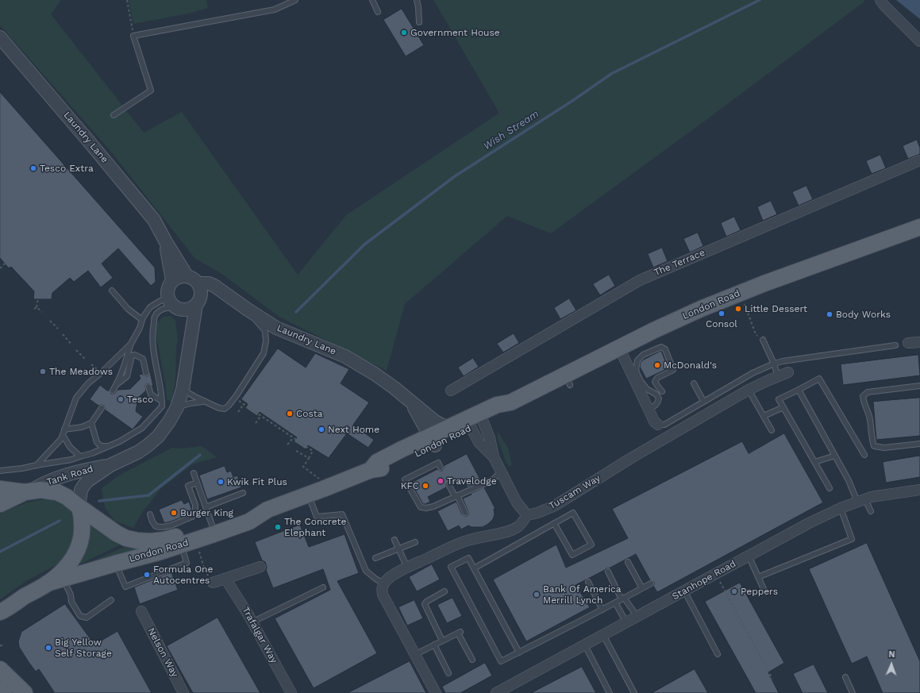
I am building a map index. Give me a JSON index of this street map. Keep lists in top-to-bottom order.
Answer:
{
  "streets": {
    "main road": ["London Road"],
    "street": [
      "Laundry Lane",
      "The Terrace",
      "Tank Road",
      "Tuscam Way",
      "Stanhope Road",
      "Trafalgar Way",
      "Nelson Way"
    ]
  },
  "crossings": [
    ["Laundry Lane", "London Road"],
    ["Laundry Lane", "Tank Road"],
    ["London Road", "Tank Road"]
  ],
  "water": ["Wish Stream"],
  "places": [
    "Government House",
    "Tesco Extra",
    "Little Dessert",
    "Consol",
    "Body Works",
    "McDonald's",
    "The Meadows",
    "Tesco",
    "Costa",
    "Next Home",
    "Travelodge",
    "Kwik Fit Plus",
    "KFC",
    "Burger King",
    "The Concrete Elephant",
    "Formula One Autocentres",
    "Peppers",
    "Bank Of America Merrill Lynch",
    "Big Yellow Self Storage"
  ],
  "north": "top"
}
